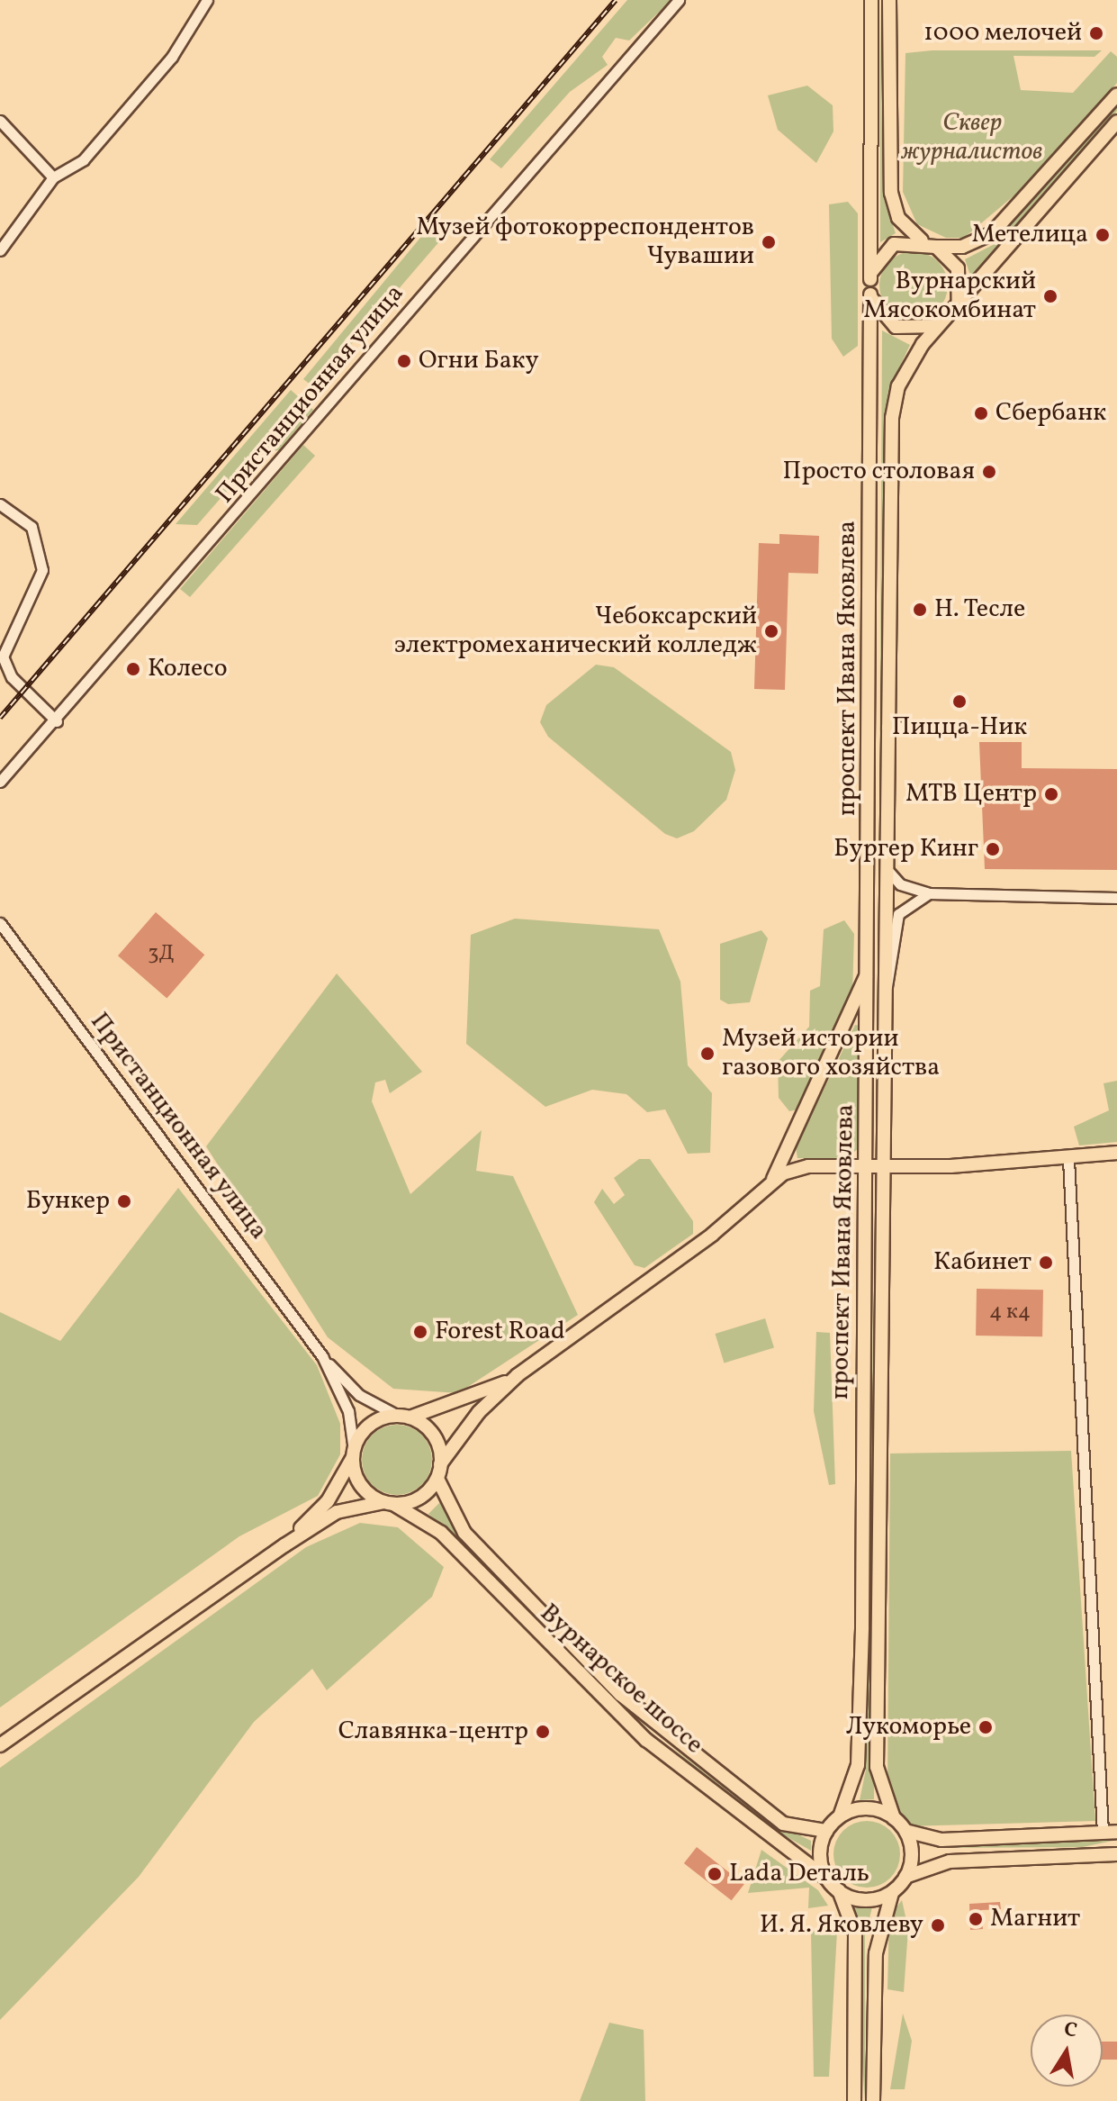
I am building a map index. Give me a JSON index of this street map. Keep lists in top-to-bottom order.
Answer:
{
  "streets": {
    "main road": ["проспект Ивана Яковлева", "Вурнарское шоссе"],
    "street": ["Пристанционная улица"]
  },
  "crossings": [
    ["Пристанционная улица", "Вурнарское шоссе"],
    ["проспект Ивана Яковлева", "Вурнарское шоссе"]
  ],
  "parks": ["Сквер журналистов"],
  "places": [
    "1000 мелочей",
    "Метелица",
    "Музей фотокорреспондентов Чувашии",
    "Вурнарский Мясокомбинат",
    "Огни Баку",
    "Сбербанк",
    "Просто столовая",
    "Н. Тесле",
    "Чебоксарский электромеханический колледж",
    "Колесо",
    "Пицца-Ник",
    "МТВ Центр",
    "Бургер Кинг",
    "Музей истории газового хозяйства",
    "Бункер",
    "Кабинет",
    "Forest Road",
    "Лукоморье",
    "Славянка-центр",
    "Lada Dеталь",
    "Магнит",
    "И. Я. Яковлеву"
  ],
  "house_numbers": ["3Д", "4 к4"],
  "north": "top"
}
